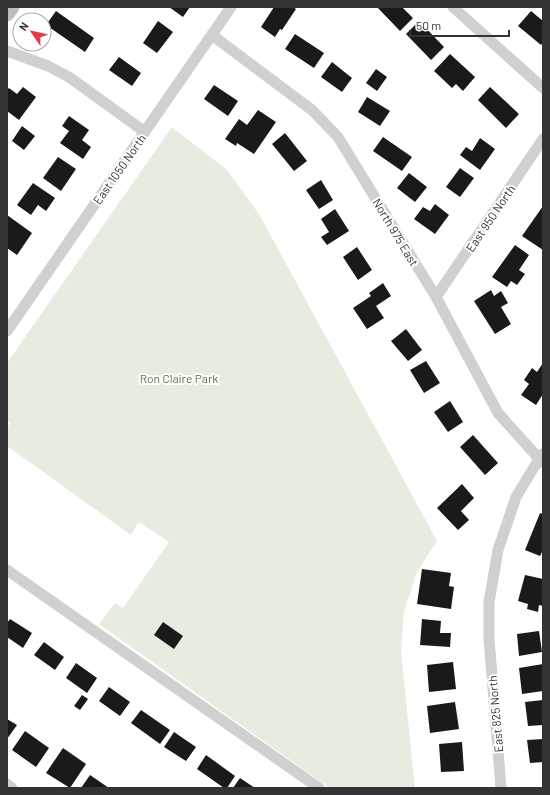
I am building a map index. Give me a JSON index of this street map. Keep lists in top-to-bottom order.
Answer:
{
  "streets": {
    "street": [
      "East 1050 North",
      "East 950 North",
      "North 975 East",
      "East 825 North"
    ]
  },
  "crossings": [
    ["East 1050 North", "North 975 East"],
    ["East 950 North", "North 975 East"],
    ["North 975 East", "East 825 North"]
  ],
  "parks": ["Ron Claire Park"],
  "scale_bar": "50 m",
  "north": "top left"
}
